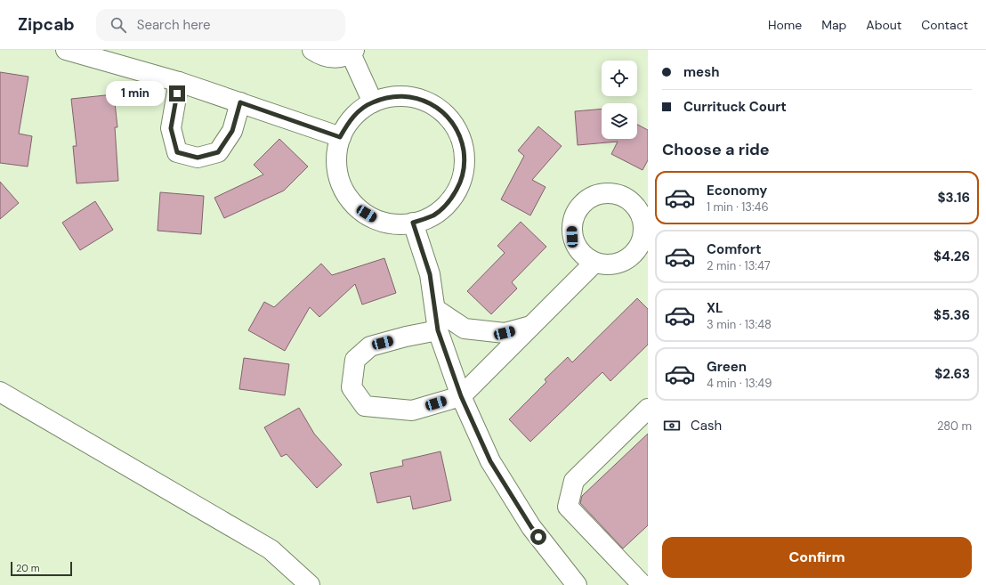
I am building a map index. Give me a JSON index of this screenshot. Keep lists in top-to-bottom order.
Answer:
{
  "scale_bar": "20 m",
  "page": {
    "header": "Zipcab",
    "search": "Search here",
    "nav": [
      "Home",
      "Map",
      "About",
      "Contact"
    ],
    "banner": ["mesh", "Currituck Court"],
    "bubble": "1 min",
    "heading": "Choose a ride",
    "list": [
      {
        "name": "Economy",
        "note": "1 min · 13:46",
        "value": "$3.16"
      },
      {
        "name": "Comfort",
        "note": "2 min · 13:47",
        "value": "$4.26"
      },
      {
        "name": "XL",
        "note": "3 min · 13:48",
        "value": "$5.36"
      },
      {
        "name": "Green",
        "note": "4 min · 13:49",
        "value": "$2.63"
      }
    ],
    "pay": ["Cash", "280 m"],
    "buttons": "Confirm",
    "scale": "20 m"
  }
}
